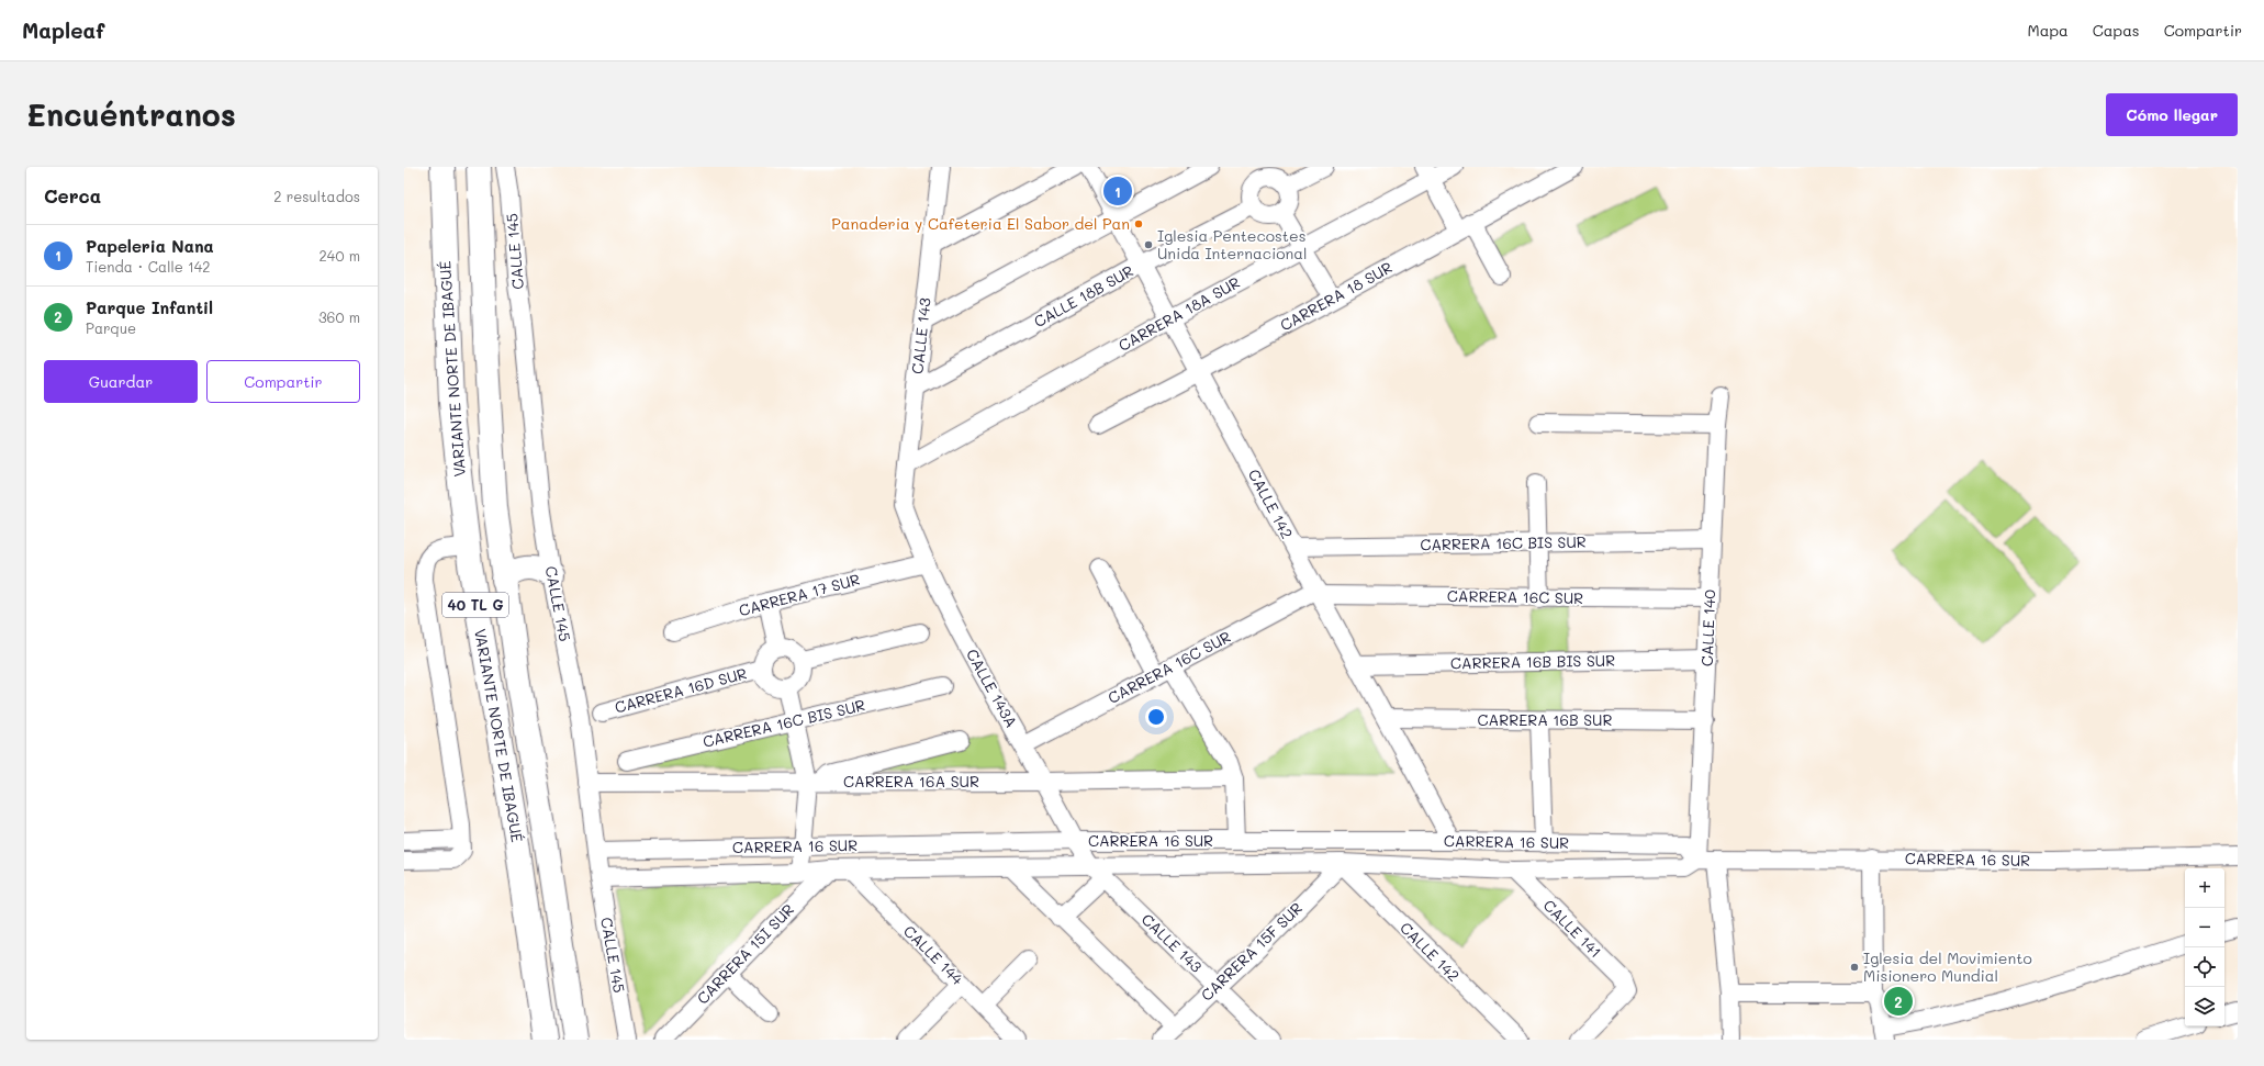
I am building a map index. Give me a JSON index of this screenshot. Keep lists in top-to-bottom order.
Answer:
{
  "streets": {
    "highway": ["VARIANTE NORTE DE IBAGUÉ", "40 TL G"],
    "street": [
      "CALLE 145",
      "CALLE 18B SUR",
      "CARRERA 18 SUR",
      "CARRERA 18A SUR",
      "CALLE 143",
      "CALLE 142",
      "CARRERA 16C BIS SUR",
      "CARRERA 17 SUR",
      "CARRERA 16C SUR",
      "CALLE 140",
      "CARRERA 16B BIS SUR",
      "CALLE 143A",
      "CARRERA 16D SUR",
      "CARRERA 16B SUR",
      "CARRERA 16A SUR",
      "CARRERA 16 SUR",
      "CALLE 141",
      "CARRERA 15F SUR",
      "CARRERA 15I SUR",
      "CALLE 144"
    ]
  },
  "crossings": [
    ["CALLE 145", "CARRERA 16A SUR"],
    ["CALLE 145", "CARRERA 16 SUR"],
    ["CALLE 18B SUR", "CALLE 143"],
    ["CALLE 18B SUR", "CALLE 142"],
    ["CARRERA 18 SUR", "CALLE 142"],
    ["CARRERA 18A SUR", "CALLE 143"],
    ["CARRERA 18A SUR", "CALLE 142"],
    ["CALLE 143", "CALLE 143A"],
    ["CALLE 143", "CARRERA 16 SUR"],
    ["CALLE 143", "CARRERA 15F SUR"],
    ["CALLE 142", "CARRERA 16C BIS SUR"],
    ["CALLE 142", "CARRERA 16C SUR"],
    ["CALLE 142", "CARRERA 16B BIS SUR"],
    ["CALLE 142", "CARRERA 16B SUR"],
    ["CALLE 142", "CARRERA 16 SUR"],
    ["CALLE 142", "CARRERA 15F SUR"],
    ["CARRERA 16C BIS SUR", "CALLE 140"],
    ["CARRERA 17 SUR", "CALLE 143A"],
    ["CARRERA 16C SUR", "CALLE 140"],
    ["CARRERA 16C SUR", "CALLE 143A"],
    ["CALLE 140", "CARRERA 16B BIS SUR"],
    ["CALLE 140", "CARRERA 16B SUR"],
    ["CALLE 140", "CARRERA 16 SUR"],
    ["CALLE 143A", "CARRERA 16A SUR"],
    ["CALLE 143A", "CARRERA 16 SUR"],
    ["CARRERA 16 SUR", "CALLE 141"],
    ["CARRERA 16 SUR", "CARRERA 15F SUR"],
    ["CARRERA 16 SUR", "CARRERA 15I SUR"],
    ["CARRERA 16 SUR", "CALLE 144"]
  ],
  "places": ["Panaderia y Cafeteria El Sabor del Pan", "Iglesia Pentecostes Unida Internacional", "Iglesia del Movimiento Misionero Mundial"],
  "page": {
    "header": "Mapleaf",
    "nav": ["Mapa", "Capas", "Compartir"],
    "buttons": [
      "Cómo llegar",
      ["Guardar", "Compartir"]
    ],
    "title": "Encuéntranos",
    "heading": ["Cerca", "2 resultados"],
    "pins": ["1", "2"],
    "list": [
      {
        "mark": "1",
        "name": "Papeleria Nana",
        "note": "Tienda · Calle 142",
        "value": "240 m"
      },
      {
        "mark": "2",
        "name": "Parque Infantil",
        "note": "Parque",
        "value": "360 m"
      }
    ],
    "map_buttons": ["+", "−"]
  }
}
